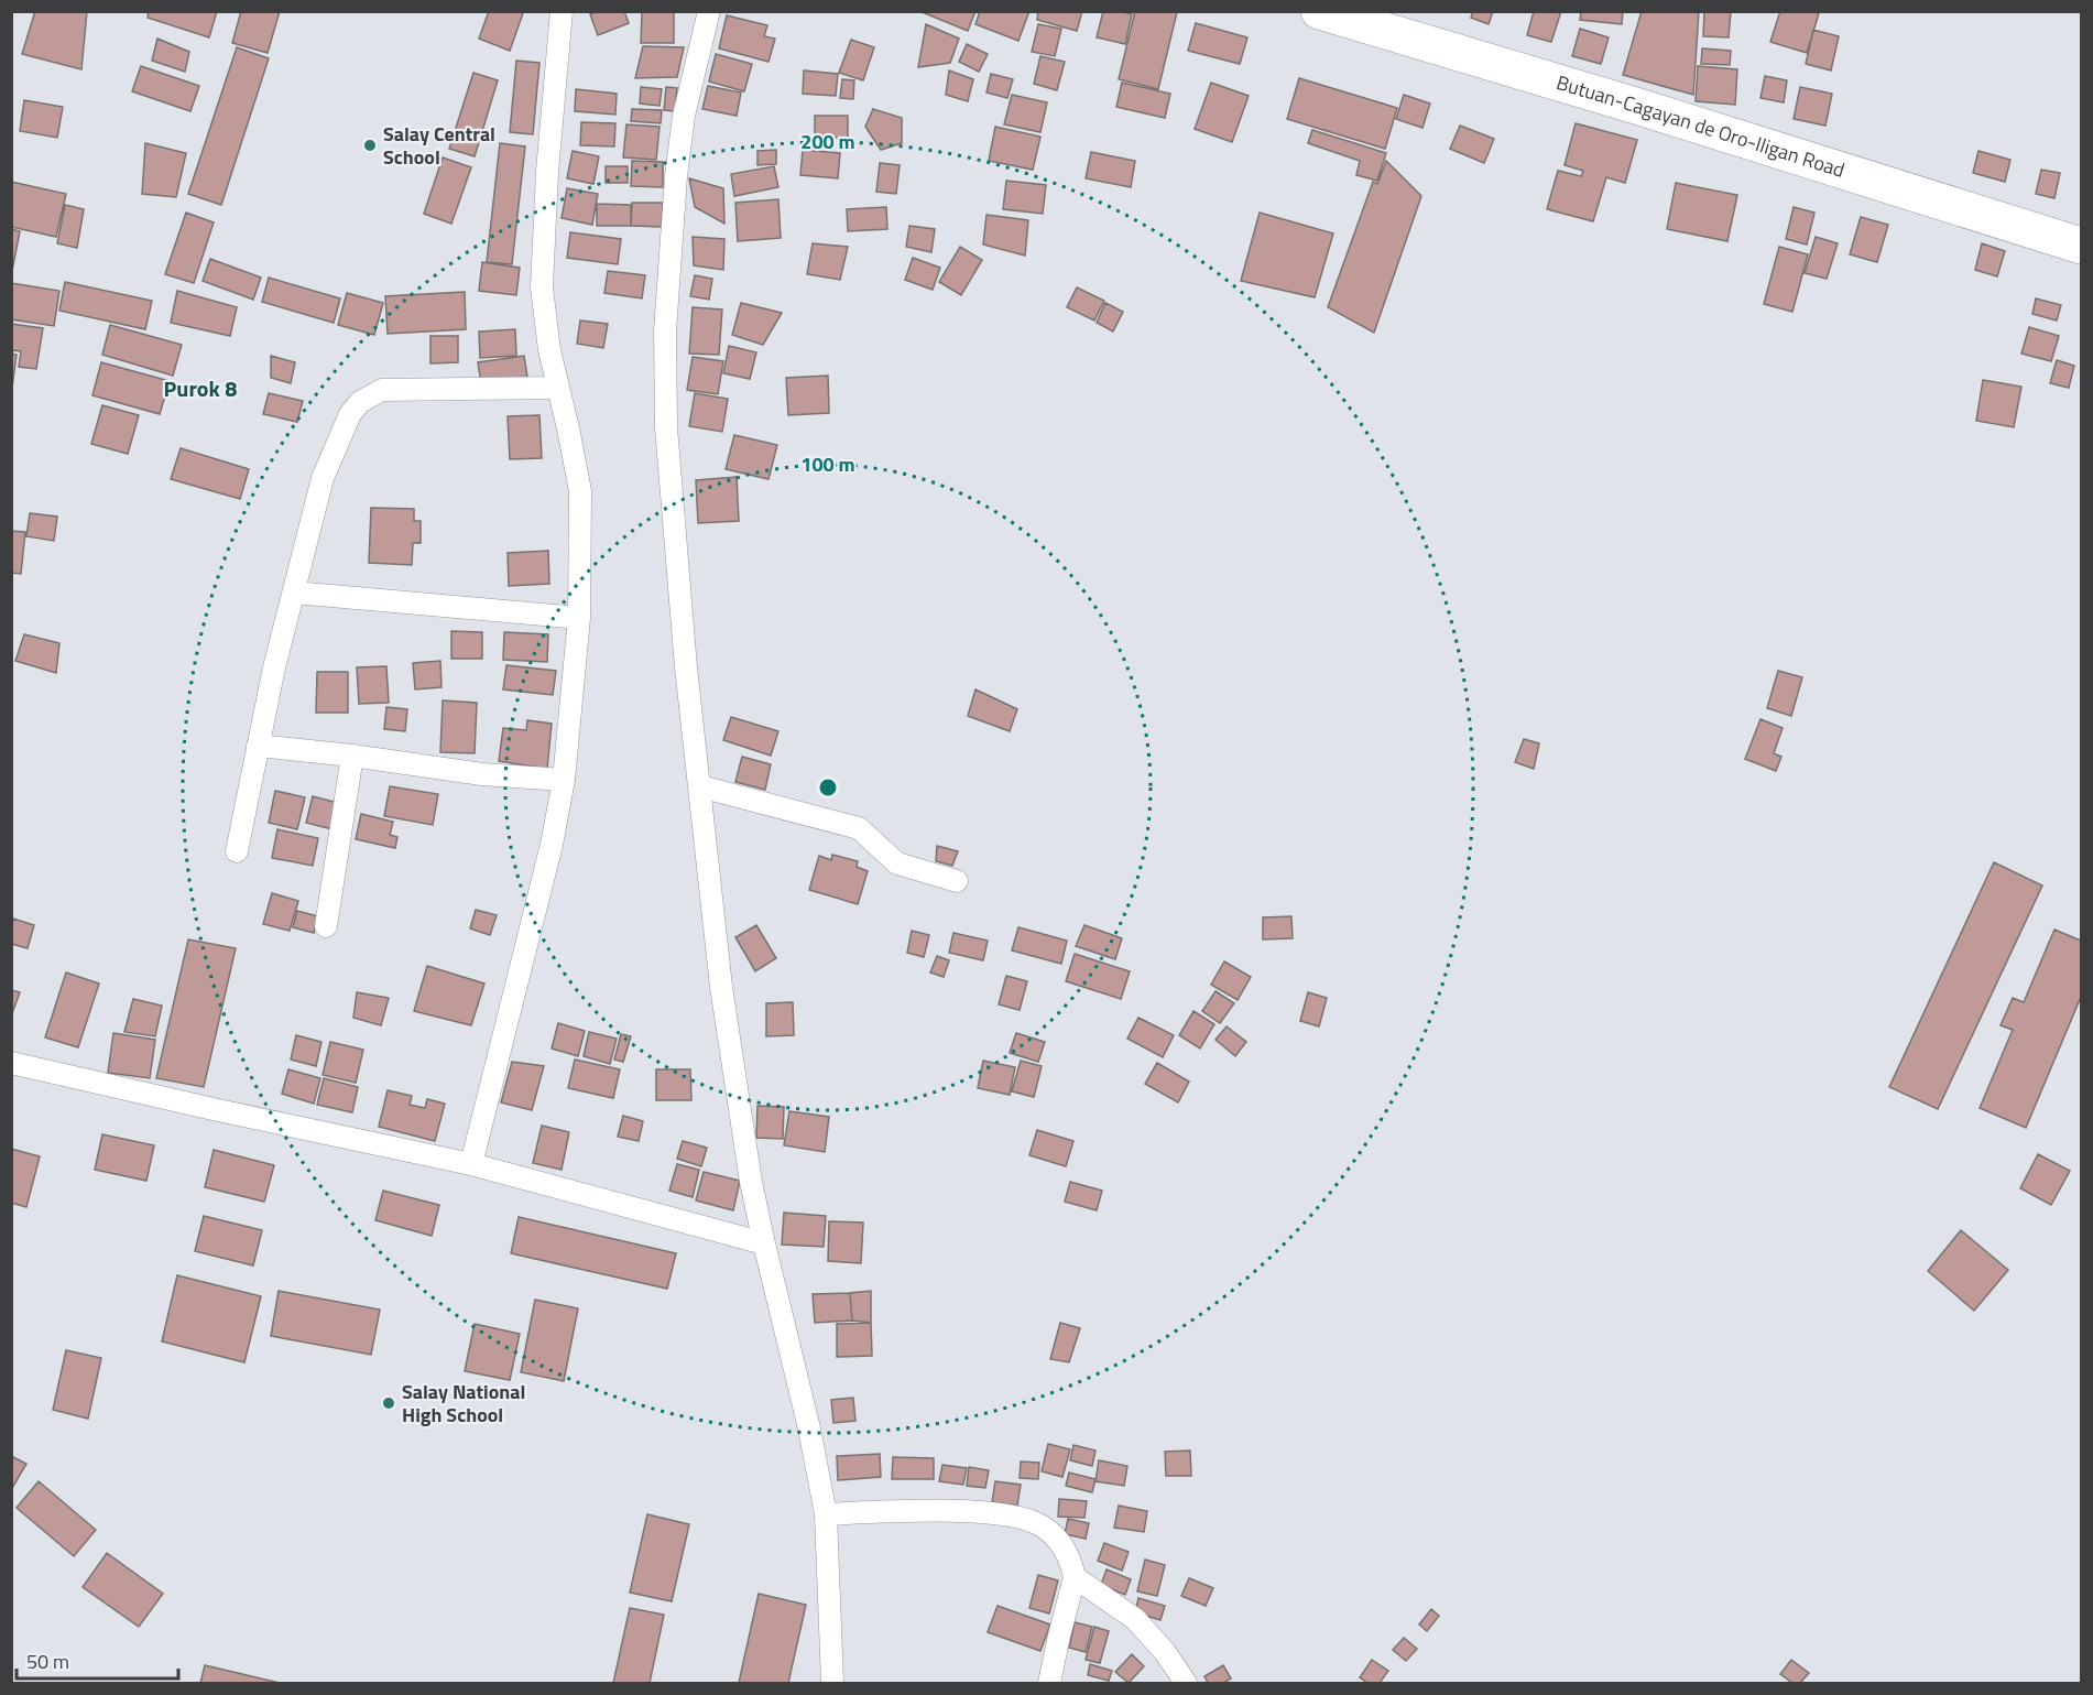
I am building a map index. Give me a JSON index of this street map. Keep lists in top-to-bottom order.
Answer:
{
  "streets": {
    "highway": ["Butuan-Cagayan de Oro-Iligan Road"]
  },
  "districts": ["Purok 8"],
  "places": ["Salay Central School", "Salay National High School"],
  "scale_bar": "50 m",
  "rings": ["200 m", "100 m"]
}
